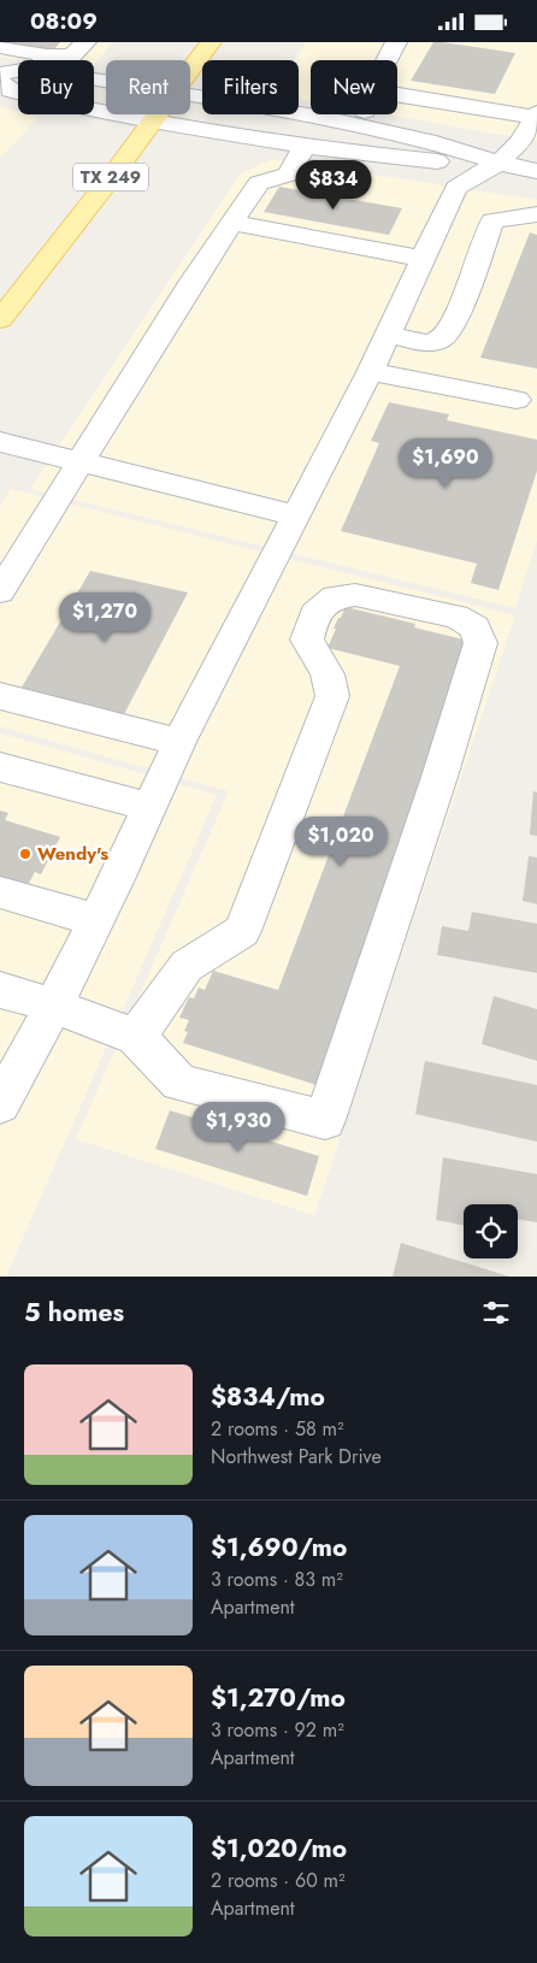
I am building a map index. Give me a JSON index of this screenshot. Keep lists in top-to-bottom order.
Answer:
{
  "streets": {
    "main road": ["TX 249"]
  },
  "places": ["Wendy's"],
  "page": {
    "status": "08:09",
    "chip": [
      "Buy",
      "Rent",
      "Filters",
      "New"
    ],
    "price": [
      "$834",
      "$1,690",
      "$1,270",
      "$1,020",
      "$1,930"
    ],
    "heading": "5 homes",
    "list": [
      {
        "name": "$834/mo",
        "note": "2 rooms · 58 m² · Northwest Park Drive"
      },
      {
        "name": "$1,690/mo",
        "note": "3 rooms · 83 m² · Apartment"
      },
      {
        "name": "$1,270/mo",
        "note": "3 rooms · 92 m² · Apartment"
      },
      {
        "name": "$1,020/mo",
        "note": "2 rooms · 60 m² · Apartment"
      }
    ]
  }
}
